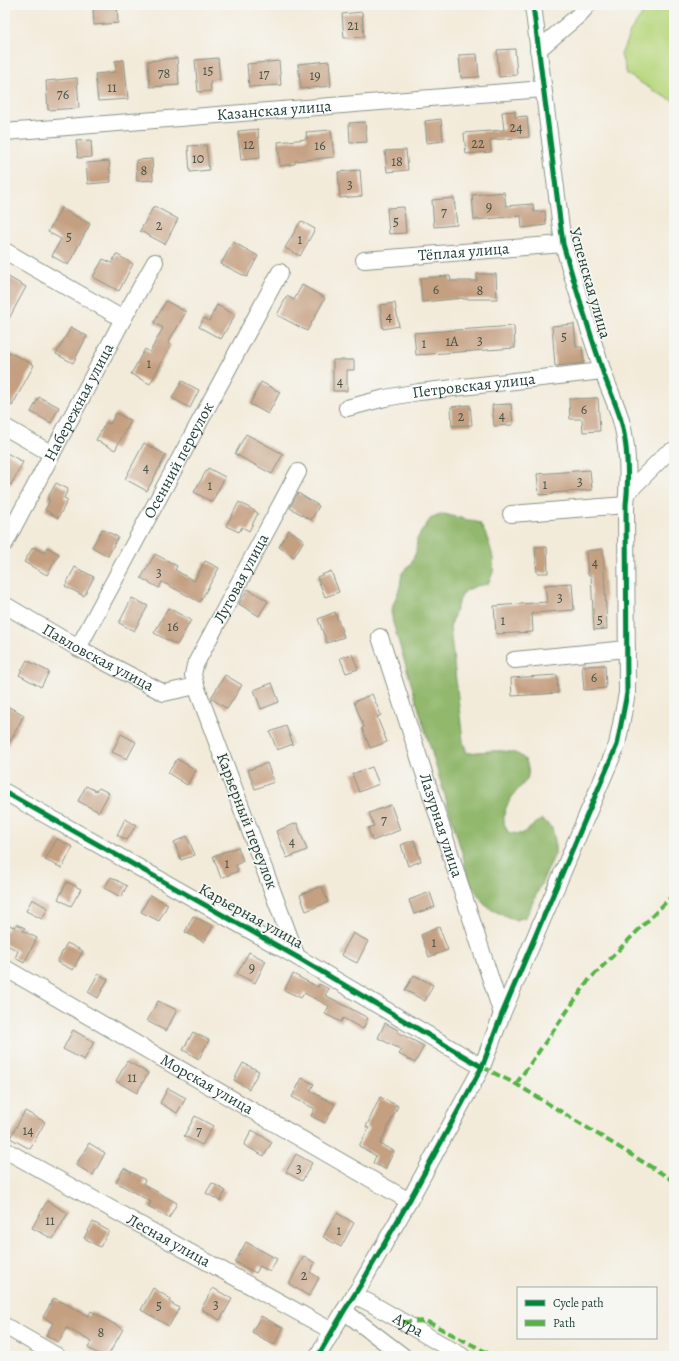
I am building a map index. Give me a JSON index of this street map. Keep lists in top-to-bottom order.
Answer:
{
  "streets": {
    "street": [
      "Казанская улица",
      "Тёплая улица",
      "Успенская улица",
      "Петровская улица",
      "Набережная улица",
      "Осенний переулок",
      "Луговая улица",
      "Павловская улица",
      "Карьерный переулок",
      "Лазурная улица",
      "Карьерная улица",
      "Морская улица",
      "Лесная улица",
      "Аура"
    ]
  },
  "crossings": [
    ["Казанская улица", "Успенская улица"],
    ["Тёплая улица", "Успенская улица"],
    ["Успенская улица", "Петровская улица"],
    ["Успенская улица", "Лазурная улица"],
    ["Успенская улица", "Карьерная улица"],
    ["Успенская улица", "Морская улица"],
    ["Успенская улица", "Лесная улица"],
    ["Успенская улица", "Аура"],
    ["Осенний переулок", "Павловская улица"],
    ["Луговая улица", "Павловская улица"],
    ["Луговая улица", "Карьерный переулок"],
    ["Павловская улица", "Карьерный переулок"],
    ["Карьерный переулок", "Карьерная улица"]
  ],
  "house_numbers": [
    "21",
    "15",
    "78",
    "17",
    "19",
    "11",
    "76",
    "24",
    "22",
    "12",
    "16",
    "10",
    "18",
    "8",
    "3",
    "9",
    "7",
    "5",
    "2",
    "5",
    "1",
    "6",
    "8",
    "4",
    "5",
    "3",
    "1А",
    "1",
    "1",
    "4",
    "6",
    "4",
    "2",
    "4",
    "3",
    "1",
    "1",
    "4",
    "3",
    "3",
    "5",
    "1",
    "16",
    "6",
    "7",
    "4",
    "1",
    "1",
    "9",
    "11",
    "14",
    "7",
    "3",
    "11",
    "1",
    "2",
    "3",
    "5",
    "8"
  ],
  "legend": ["Cycle path", "Path"]
}
